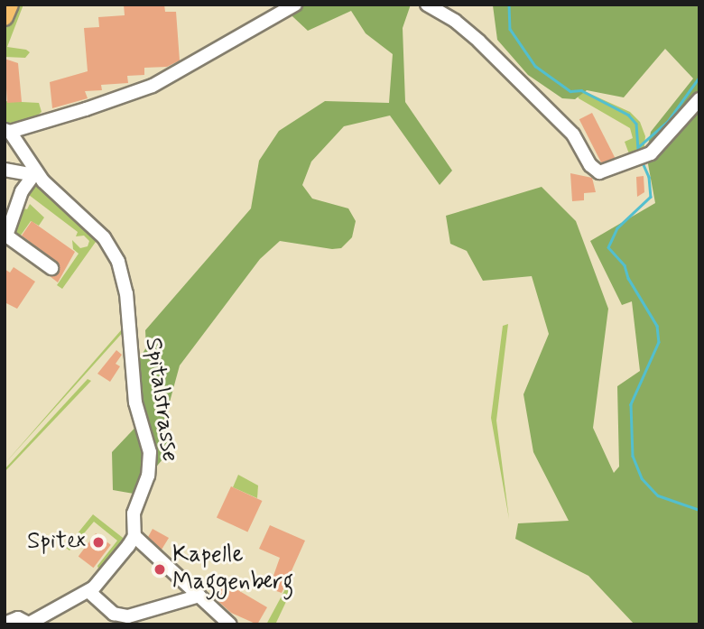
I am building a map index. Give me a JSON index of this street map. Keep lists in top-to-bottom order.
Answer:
{
  "streets": {
    "street": ["Spitalstrasse"]
  },
  "places": ["Spitex", "Kapelle Maggenberg"]
}
